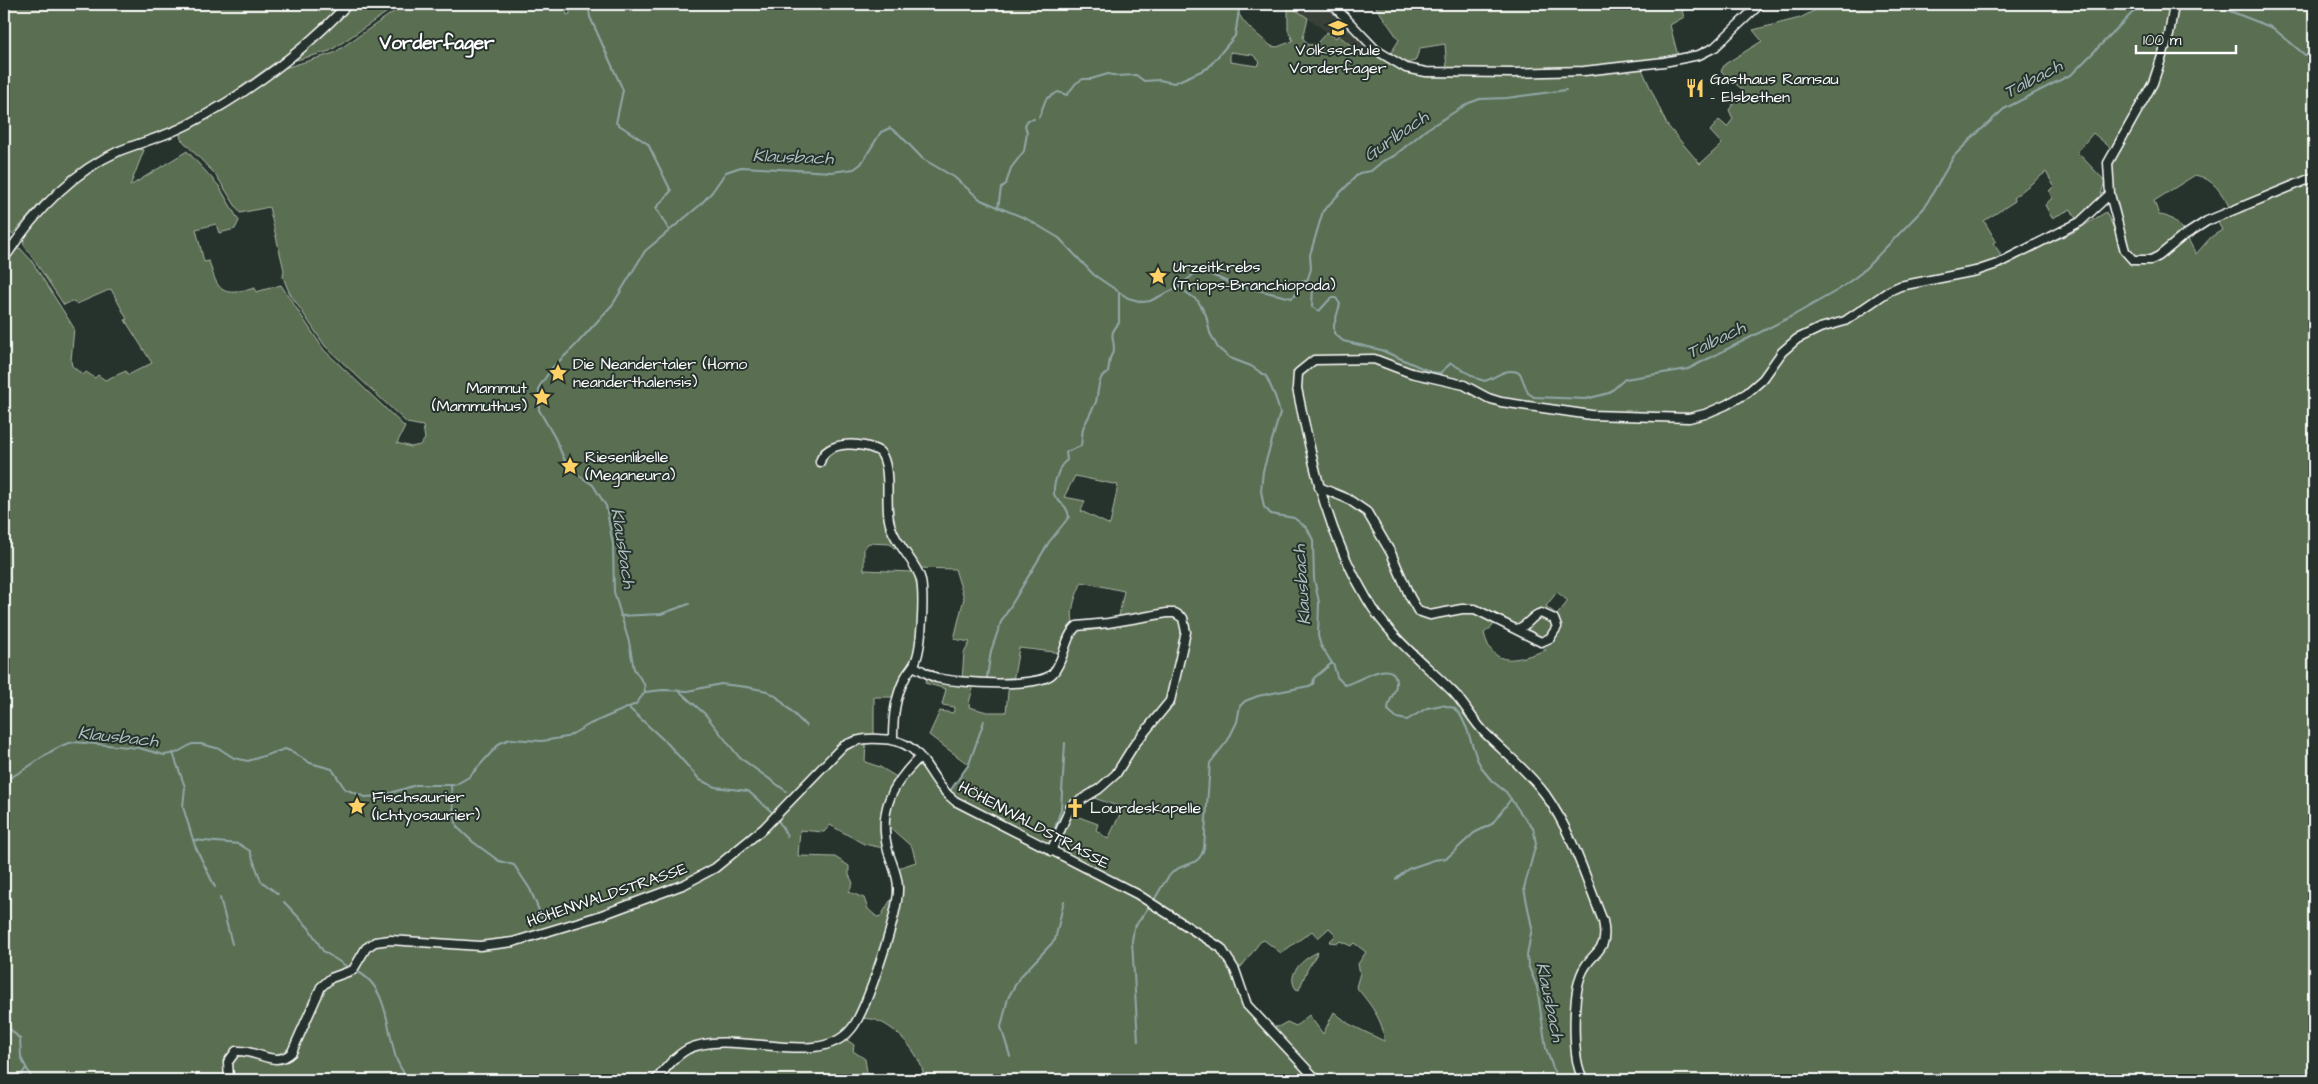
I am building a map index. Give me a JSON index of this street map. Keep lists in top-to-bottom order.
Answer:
{
  "streets": {
    "street": ["HÖHENWALDSTRASSE"]
  },
  "districts": ["Vorderfager"],
  "water": ["Talbach", "Gurlbach", "Klausbach"],
  "places": {
    "school or university": ["Volksschule Vorderfager"],
    "restaurant": ["Gasthaus Ramsau - Elsbethen"],
    "place": [
      "Urzeitkrebs (Triops-Branchiopoda)",
      "Die Neandertaler (Homo neanderthalensis)",
      "Mammut (Mammuthus)",
      "Riesenlibelle (Meganeura)",
      "Fischsaurier (Ichtyosaurier)"
    ],
    "church": ["Lourdeskapelle"]
  },
  "scale_bar": "100 m"
}
